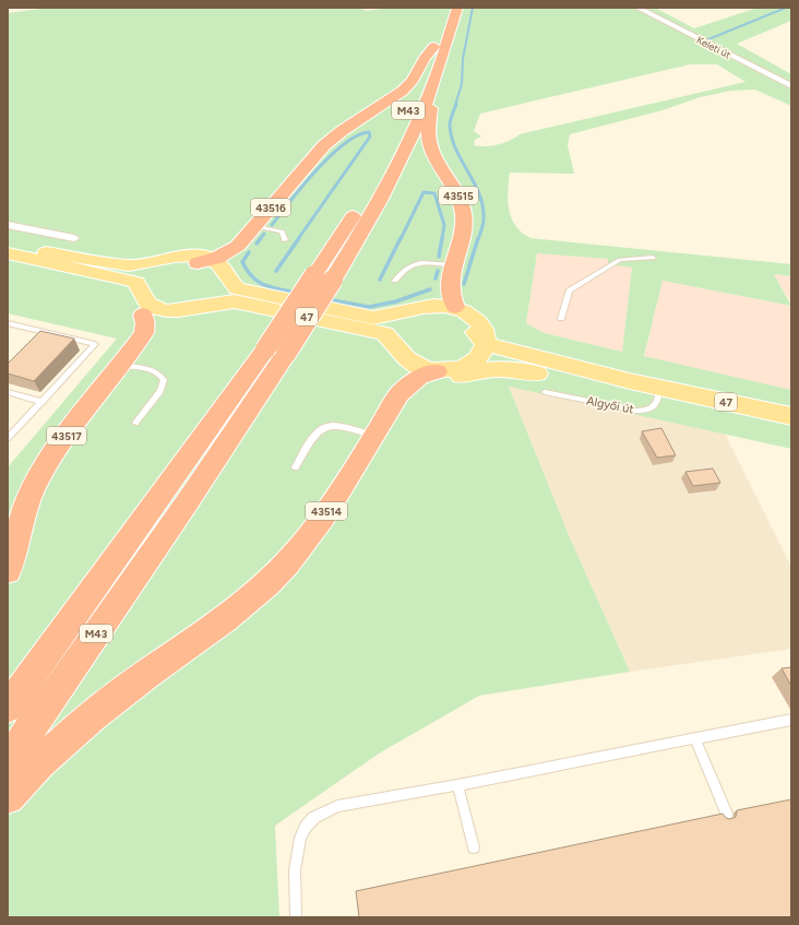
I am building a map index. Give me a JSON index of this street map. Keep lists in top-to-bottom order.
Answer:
{
  "streets": {
    "highway": [
      "M43",
      "43515",
      "43516",
      "43517",
      "43514"
    ],
    "main road": ["47"],
    "street": ["Keleti út"],
    "lane": ["Algyői út"]
  },
  "crossings": [
    ["M43", "43515"],
    ["M43", "43516"],
    ["43515", "47"],
    ["43516", "47"],
    ["47", "Algyői út"],
    ["47", "43517"],
    ["47", "43514"]
  ]
}
